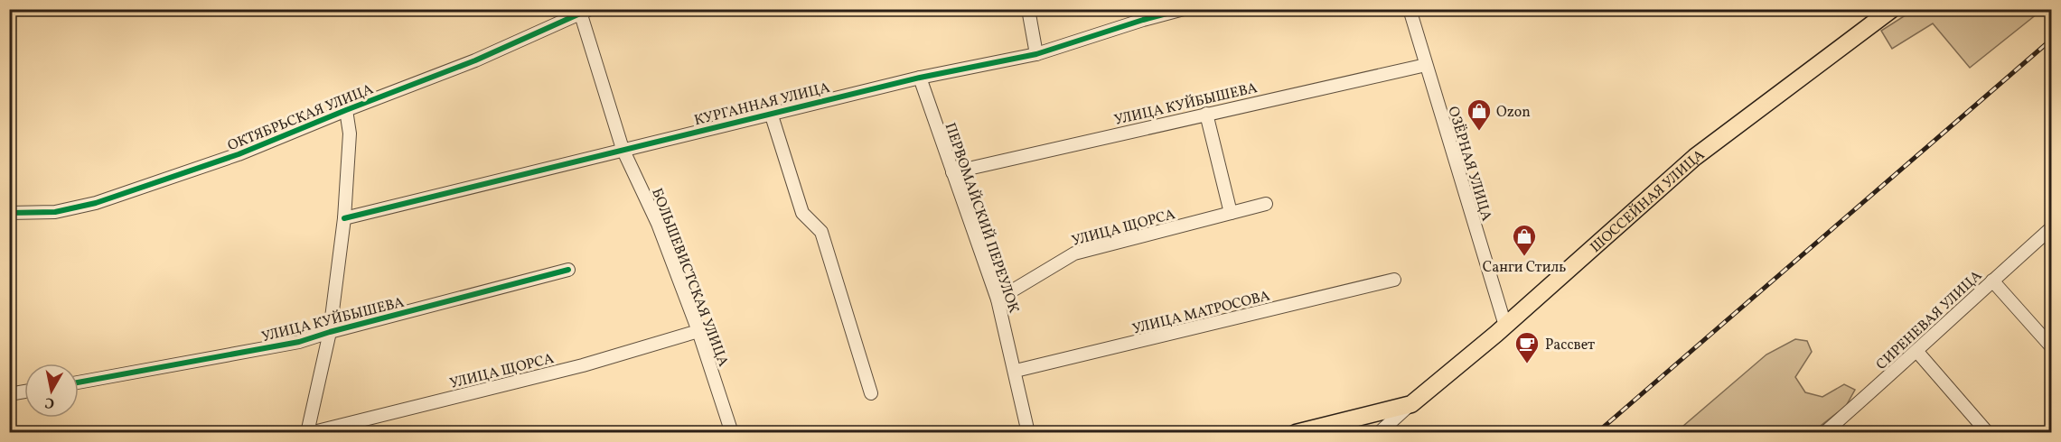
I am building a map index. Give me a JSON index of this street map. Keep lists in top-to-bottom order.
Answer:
{
  "streets": {
    "main road": ["ШОССЕЙНАЯ УЛИЦА"],
    "street": [
      "КУРГАННАЯ УЛИЦА",
      "УЛИЦА КУЙБЫШЕВА",
      "ОКТЯБРЬСКАЯ УЛИЦА",
      "ОЗЁРНАЯ УЛИЦА",
      "ПЕРВОМАЙСКИЙ ПЕРЕУЛОК",
      "УЛИЦА ЩОРСА",
      "БОЛЬШЕВИСТСКАЯ УЛИЦА",
      "УЛИЦА МАТРОСОВА",
      "СИРЕНЕВАЯ УЛИЦА"
    ]
  },
  "crossings": [
    ["КУРГАННАЯ УЛИЦА", "ПЕРВОМАЙСКИЙ ПЕРЕУЛОК"],
    ["КУРГАННАЯ УЛИЦА", "БОЛЬШЕВИСТСКАЯ УЛИЦА"],
    ["УЛИЦА КУЙБЫШЕВА", "ОЗЁРНАЯ УЛИЦА"],
    ["УЛИЦА КУЙБЫШЕВА", "ПЕРВОМАЙСКИЙ ПЕРЕУЛОК"],
    ["ОКТЯБРЬСКАЯ УЛИЦА", "БОЛЬШЕВИСТСКАЯ УЛИЦА"],
    ["ОЗЁРНАЯ УЛИЦА", "ШОССЕЙНАЯ УЛИЦА"],
    ["ПЕРВОМАЙСКИЙ ПЕРЕУЛОК", "УЛИЦА ЩОРСА"],
    ["ПЕРВОМАЙСКИЙ ПЕРЕУЛОК", "УЛИЦА МАТРОСОВА"],
    ["УЛИЦА ЩОРСА", "БОЛЬШЕВИСТСКАЯ УЛИЦА"]
  ],
  "places": {
    "shop": ["Ozon", "Санги Стиль"],
    "cafe": ["Рассвет"]
  },
  "north": "bottom"
}
